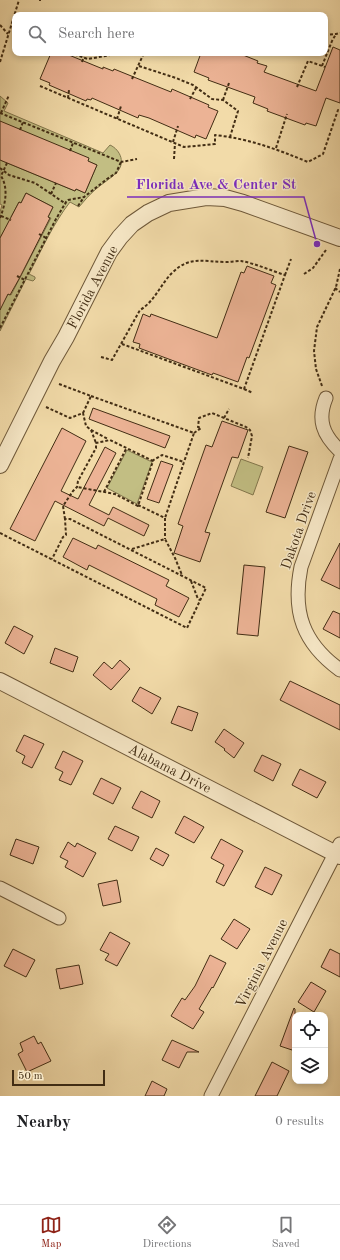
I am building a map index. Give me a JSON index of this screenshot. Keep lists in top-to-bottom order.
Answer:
{
  "streets": {
    "street": [
      "Florida Avenue",
      "Dakota Drive",
      "Alabama Drive",
      "Virginia Avenue"
    ]
  },
  "crossings": [
    ["Alabama Drive", "Virginia Avenue"]
  ],
  "places": ["Florida Ave & Center St"],
  "scale_bar": "50 m",
  "page": {
    "search": "Search here",
    "scale": "50 m",
    "heading": ["Nearby", "0 results"],
    "nav": ["Map", "Directions", "Saved"]
  }
}
